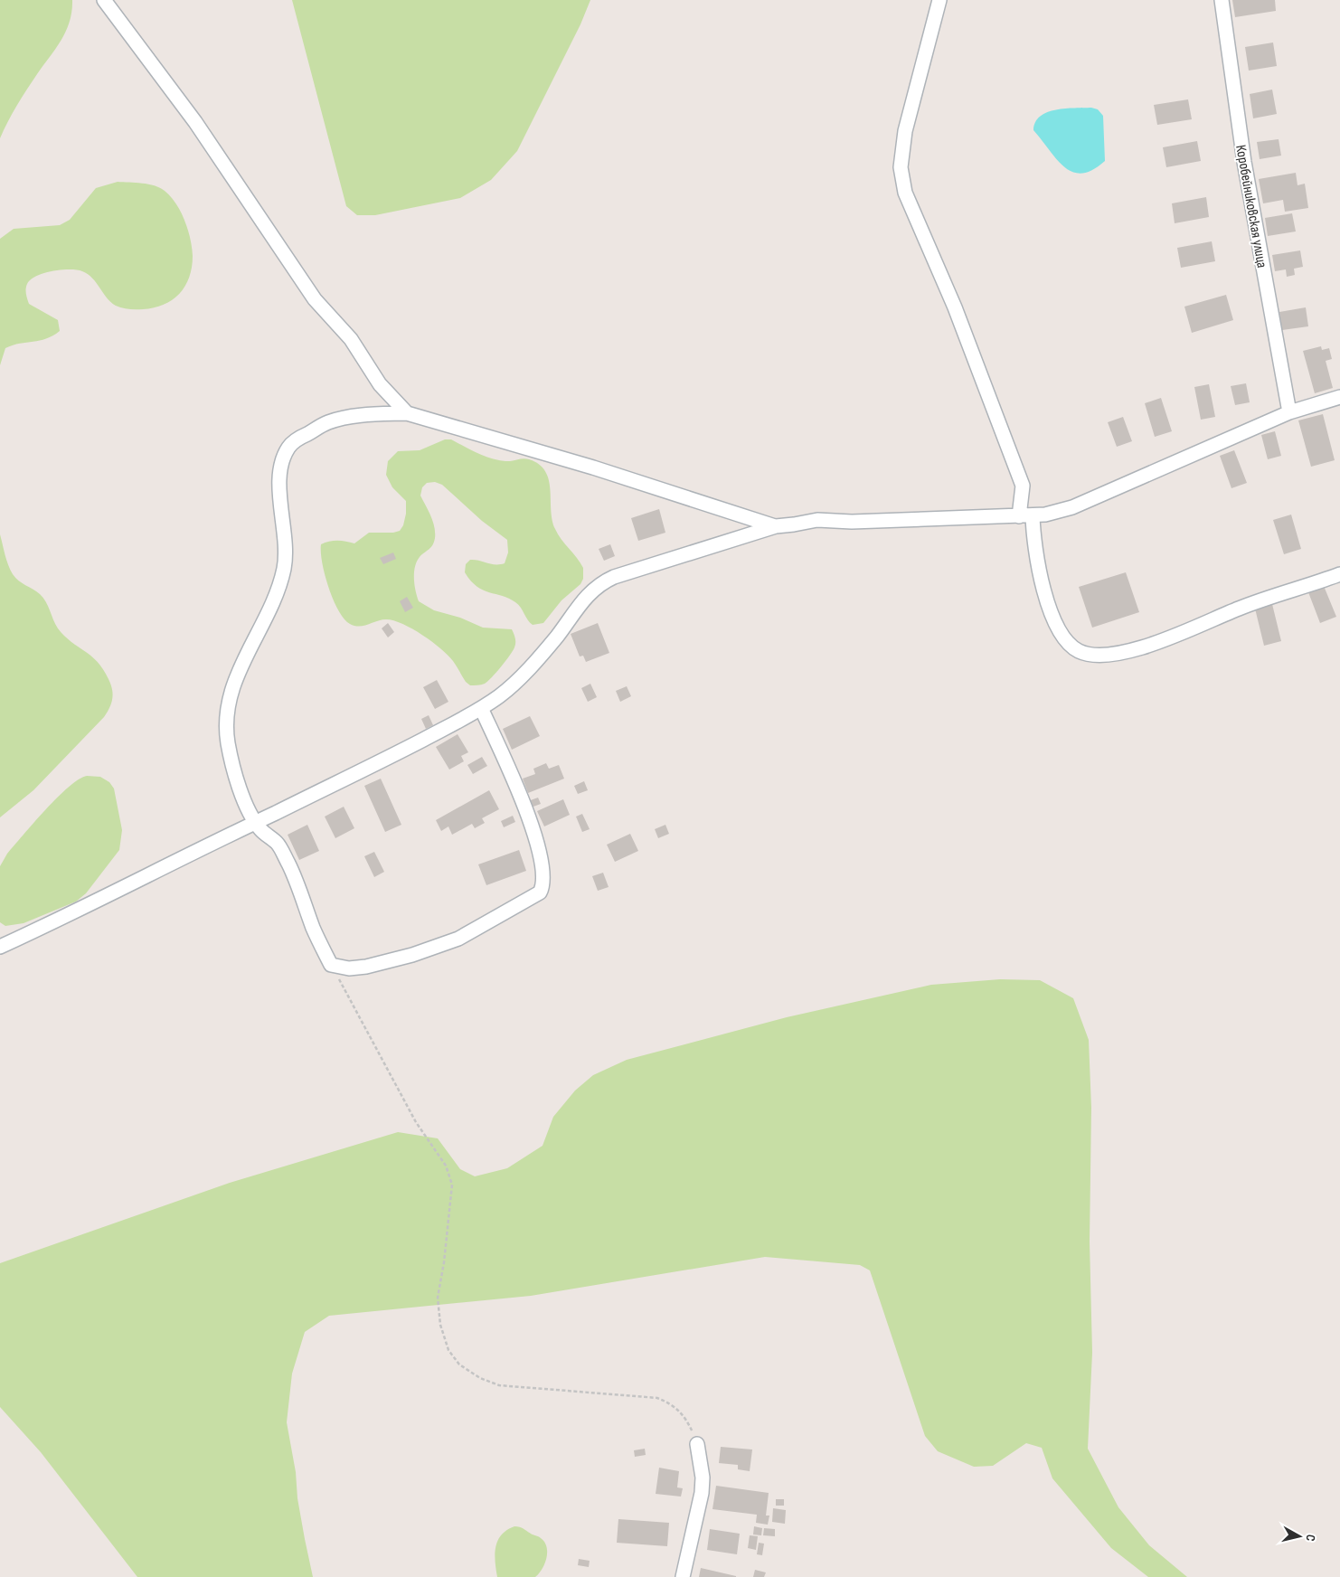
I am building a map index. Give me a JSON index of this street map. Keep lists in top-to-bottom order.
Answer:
{
  "streets": {
    "street": ["Коробейниковская улица"]
  },
  "north": "right"
}
